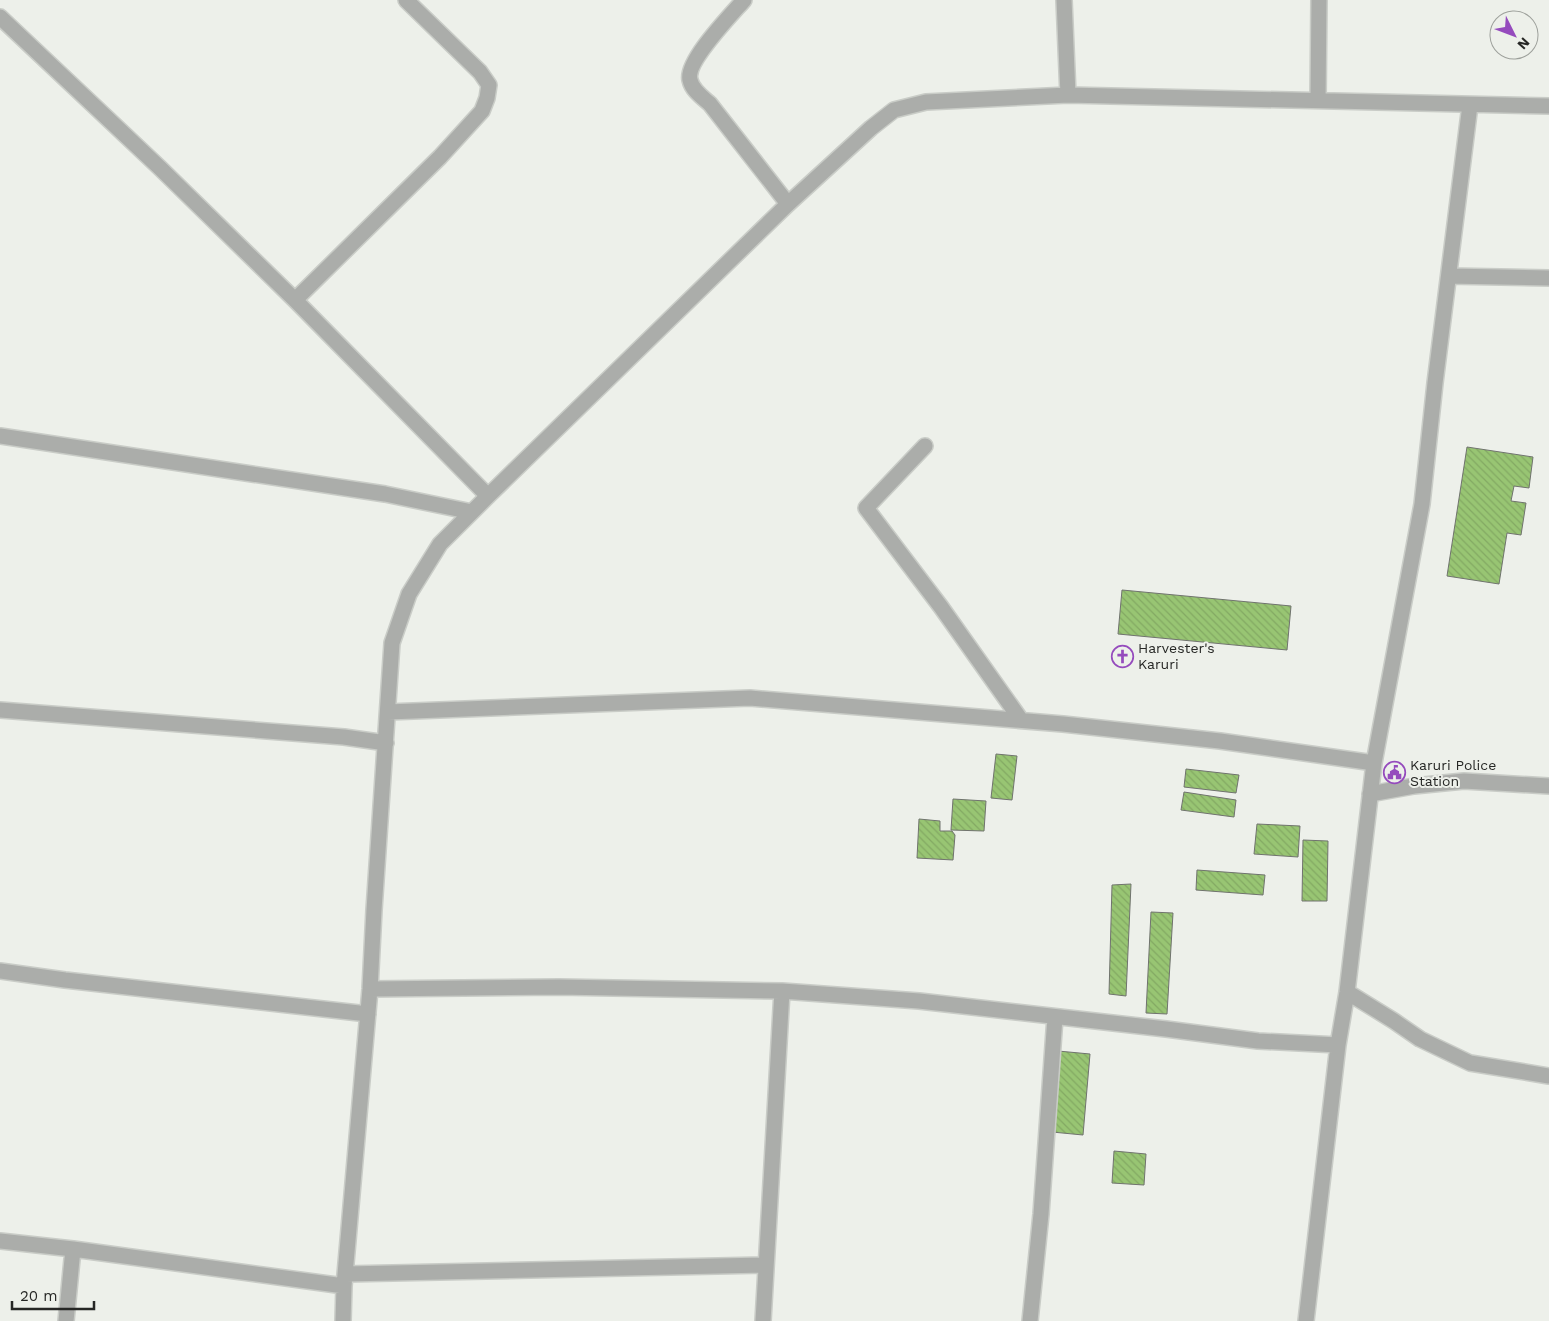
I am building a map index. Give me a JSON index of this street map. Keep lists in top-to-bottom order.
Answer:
{
  "places": {
    "church": ["Harvester's Karuri"],
    "public building": ["Karuri Police Station"]
  },
  "scale_bar": "20 m",
  "north": "bottom right"
}
